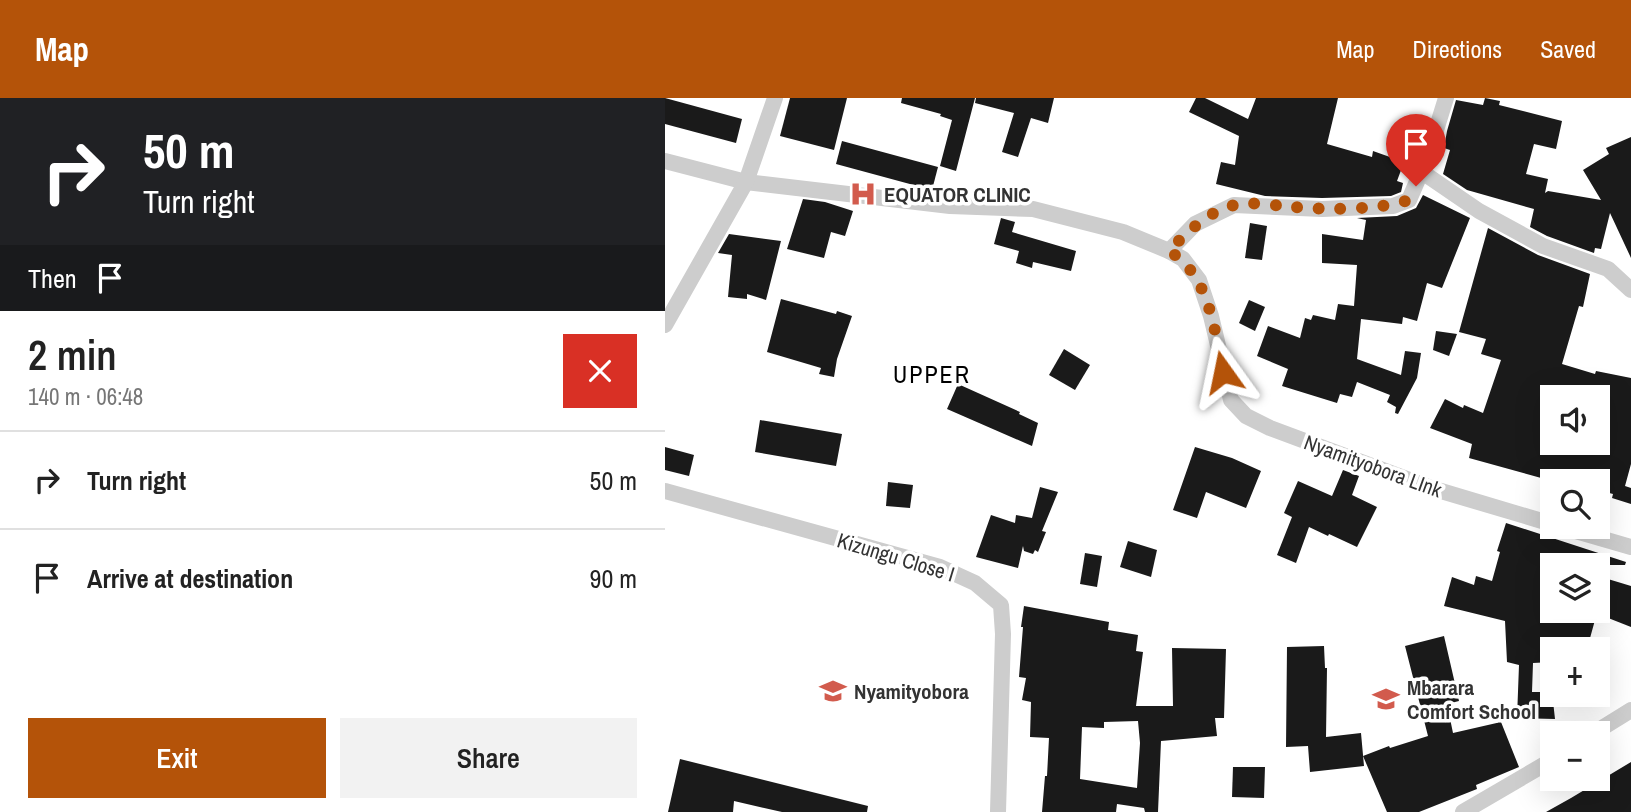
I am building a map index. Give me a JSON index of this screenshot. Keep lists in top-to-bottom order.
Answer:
{
  "streets": {
    "street": ["Nyamityobora LInk", "Kizungu Close I"]
  },
  "districts": ["UPPER"],
  "places": {
    "hospital": ["EQUATOR CLINIC"],
    "school or university": ["Nyamityobora", "Mbarara Comfort School"]
  },
  "page": {
    "header": "Map",
    "nav": ["Map", "Directions", "Saved"],
    "turn": ["50 m", "Turn right"],
    "then": "Then",
    "heading": ["2 min", "140 m · 06:48"],
    "map_buttons": ["+", "−"],
    "list": [
      {
        "name": "Turn right",
        "value": "50 m"
      },
      {
        "name": "Arrive at destination",
        "value": "90 m"
      }
    ],
    "buttons": ["Exit", "Share"]
  }
}
